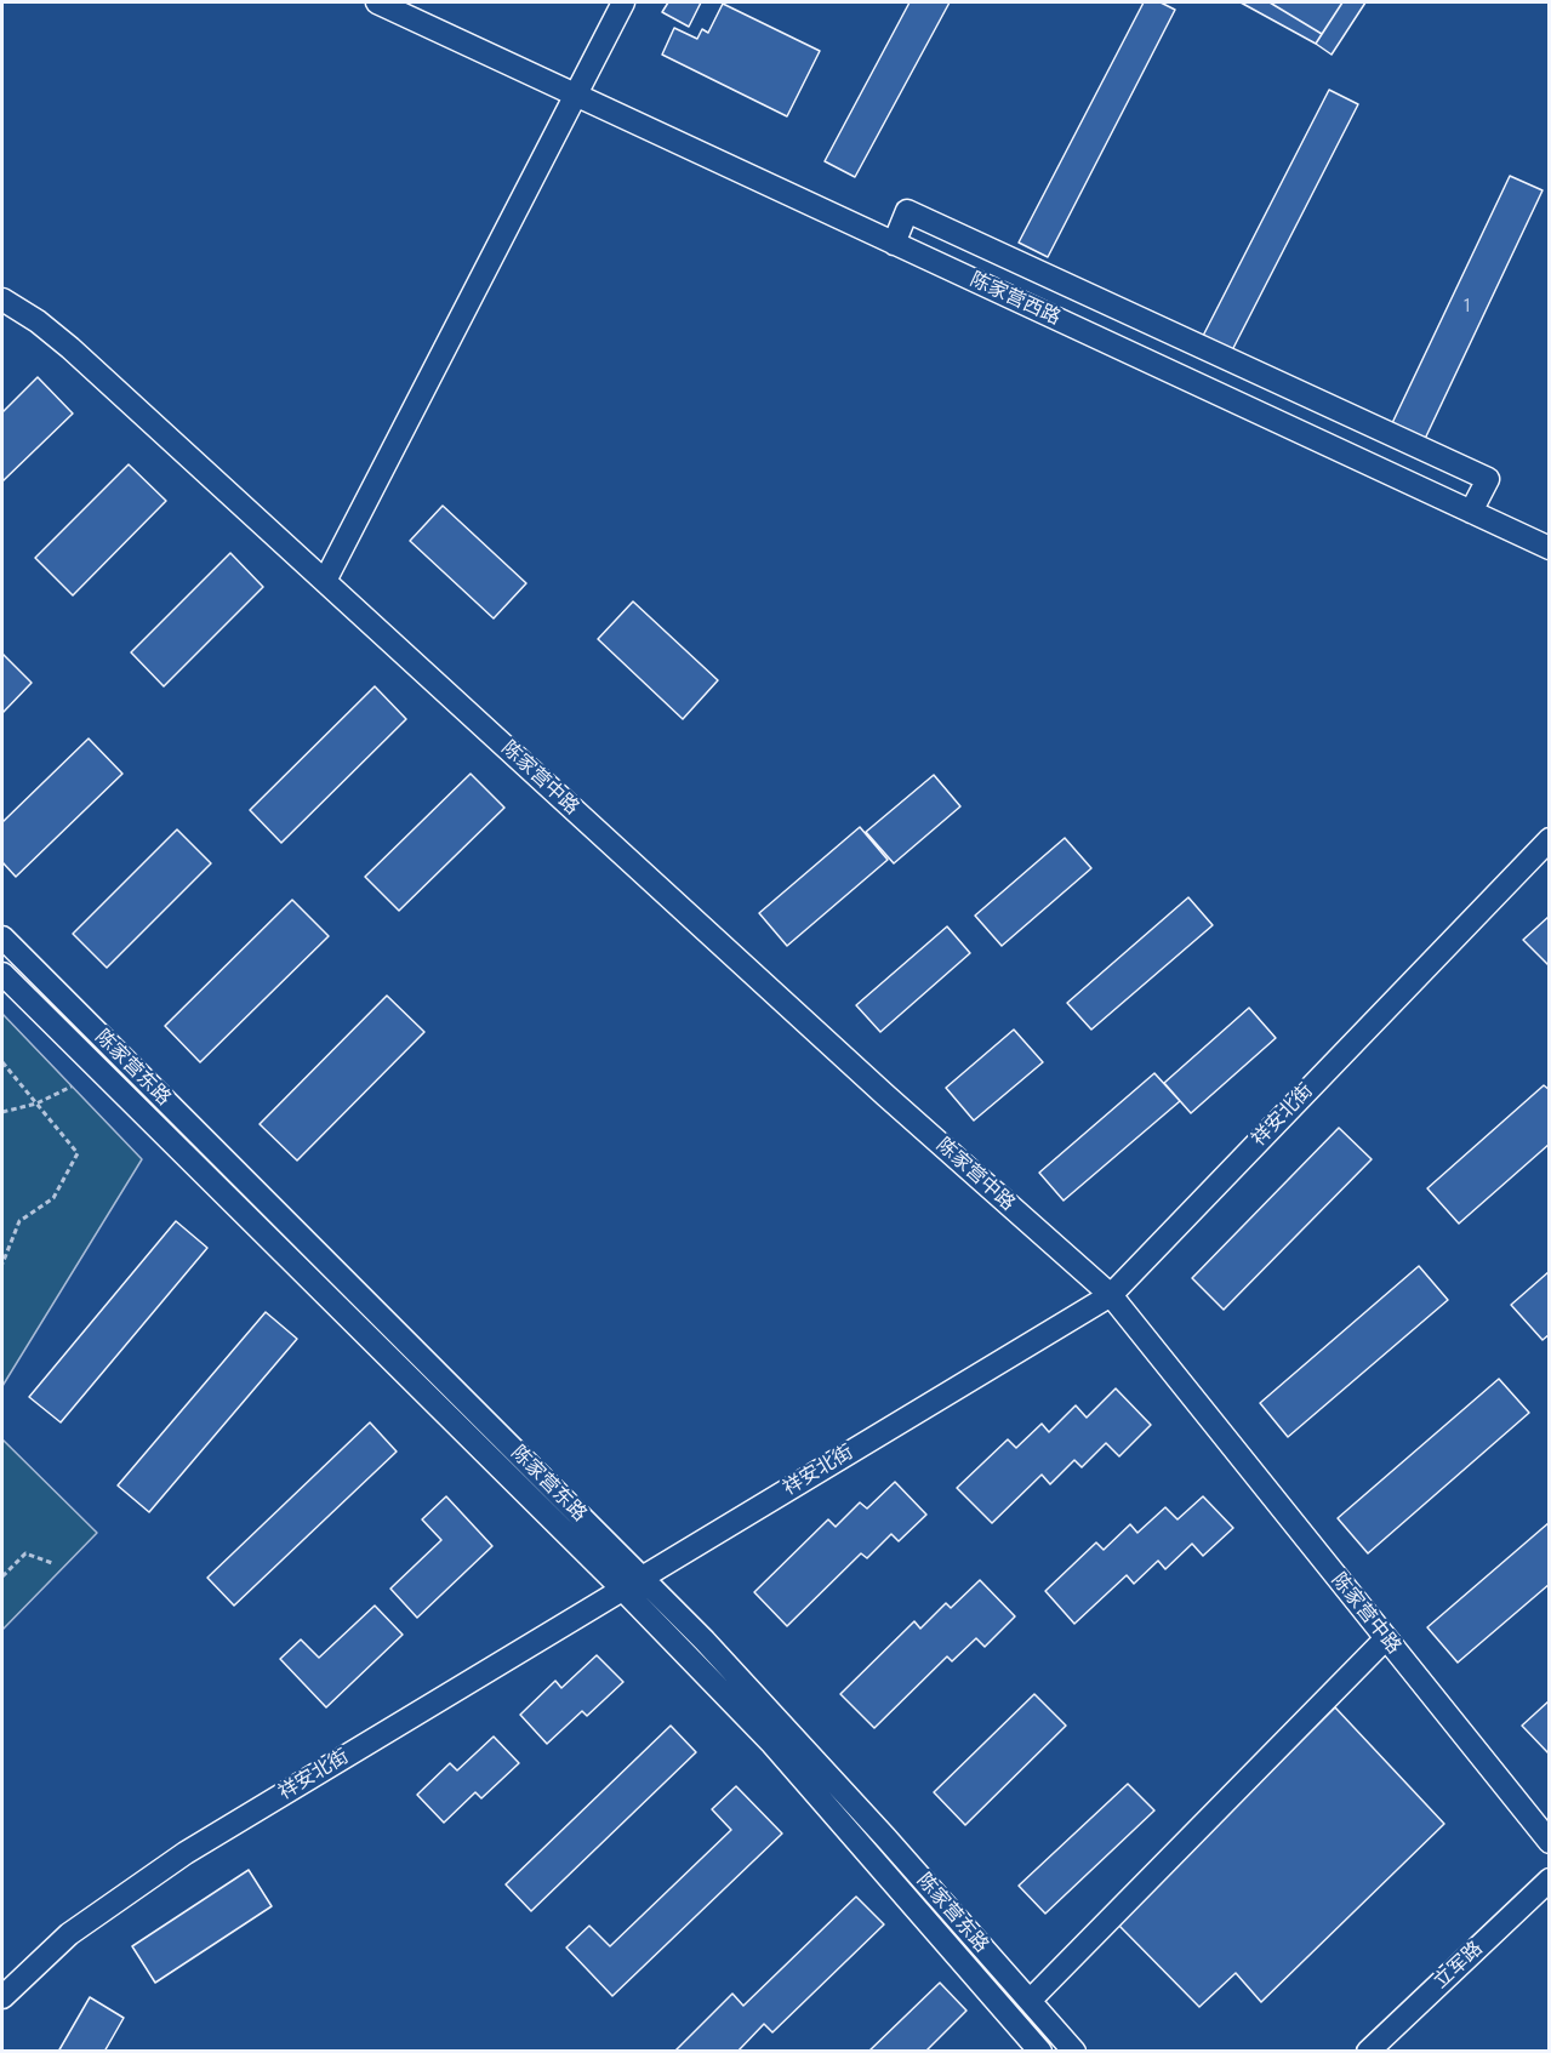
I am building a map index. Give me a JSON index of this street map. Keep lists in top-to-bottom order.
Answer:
{
  "streets": {
    "street": [
      "陈家营西路",
      "陈家营中路",
      "陈家营东路",
      "祥安北街",
      "立军路"
    ]
  },
  "crossings": [
    ["陈家营中路", "祥安北街"],
    ["陈家营东路", "祥安北街"]
  ],
  "house_numbers": ["1"]
}
